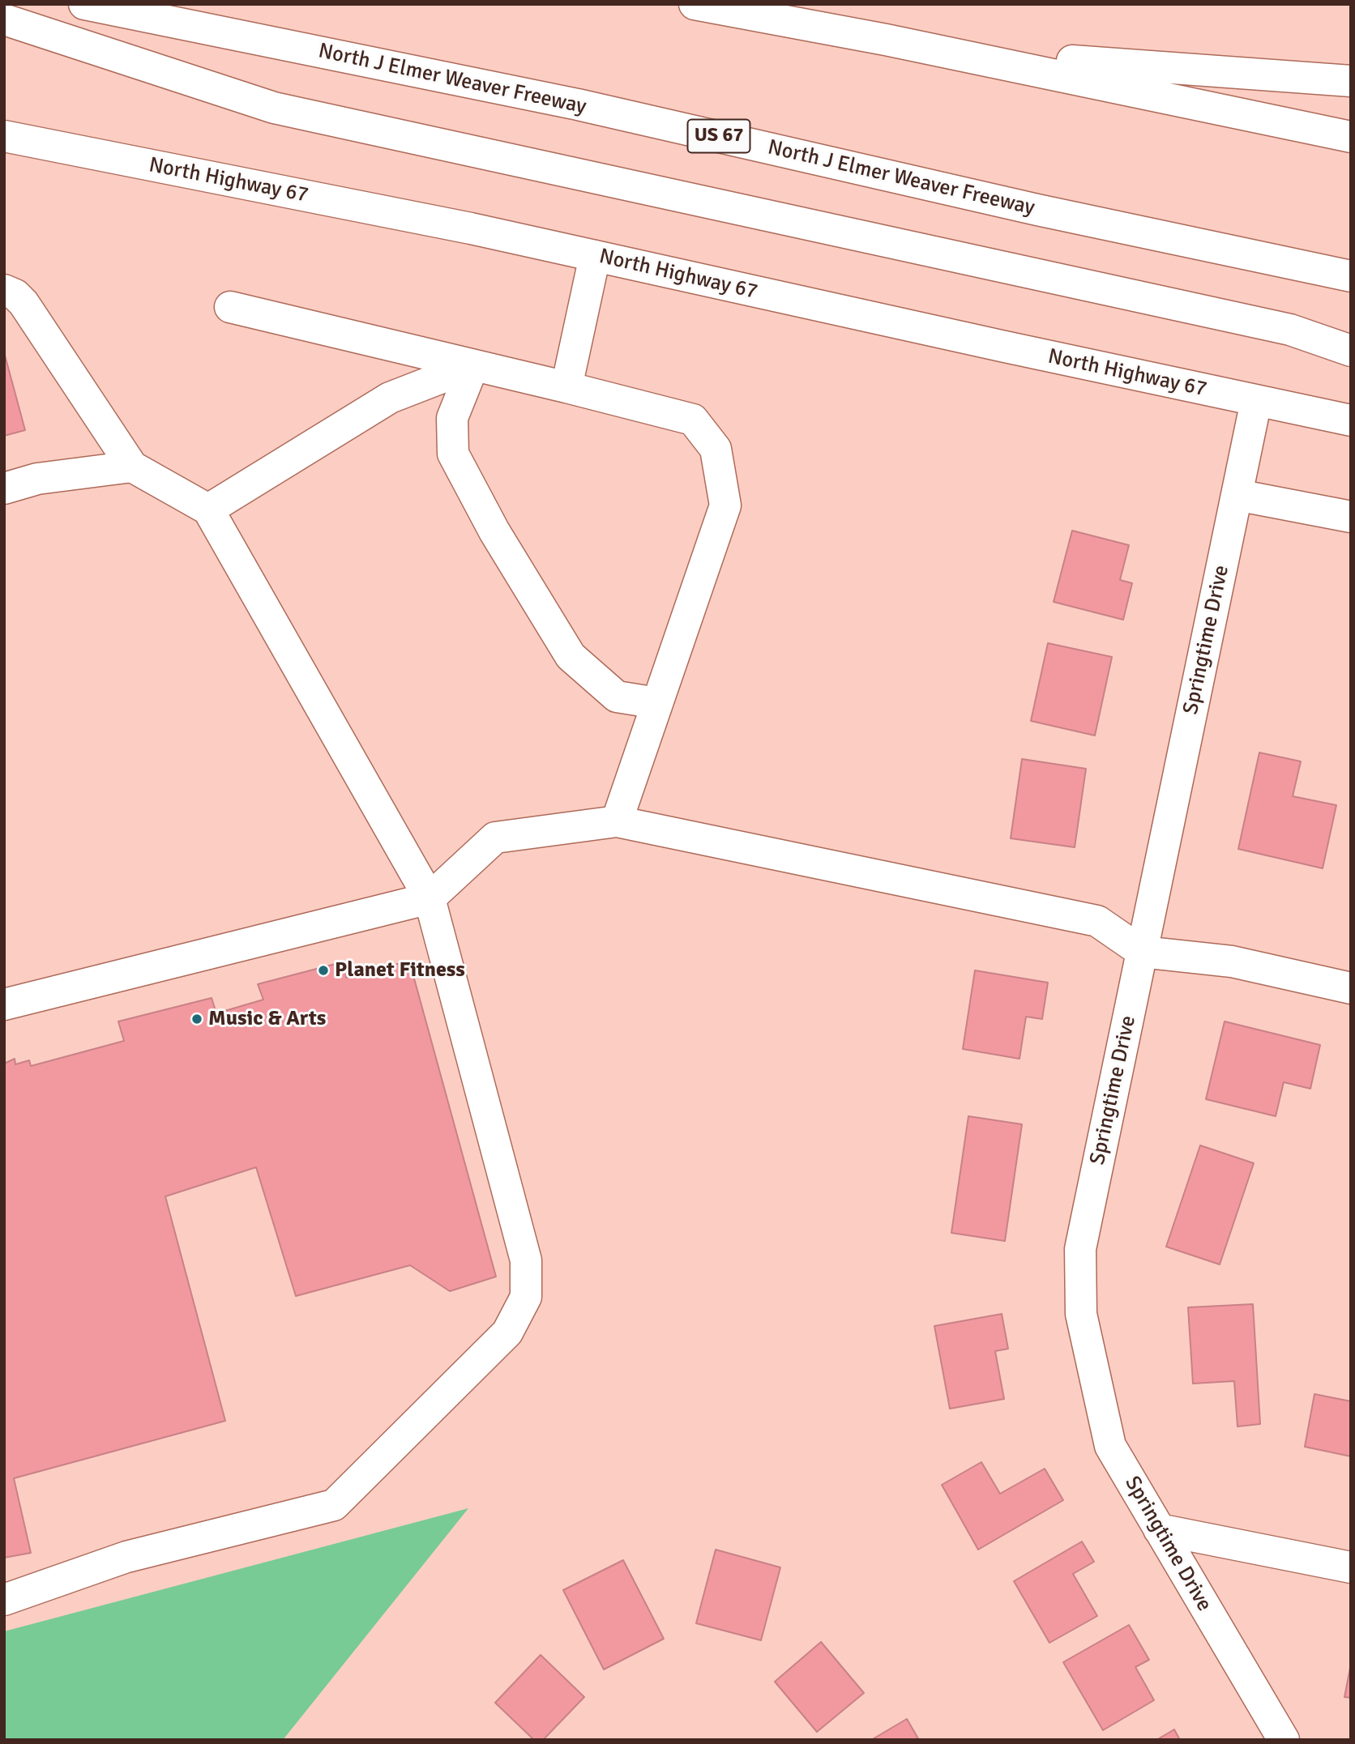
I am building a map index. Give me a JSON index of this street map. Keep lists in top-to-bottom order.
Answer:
{
  "streets": {
    "main road": [
      "North J Elmer Weaver Freeway",
      "US 67",
      "North Highway 67",
      "Springtime Drive"
    ]
  },
  "crossings": [
    ["North Highway 67", "Springtime Drive"]
  ],
  "places": ["Planet Fitness", "Music & Arts"]
}
